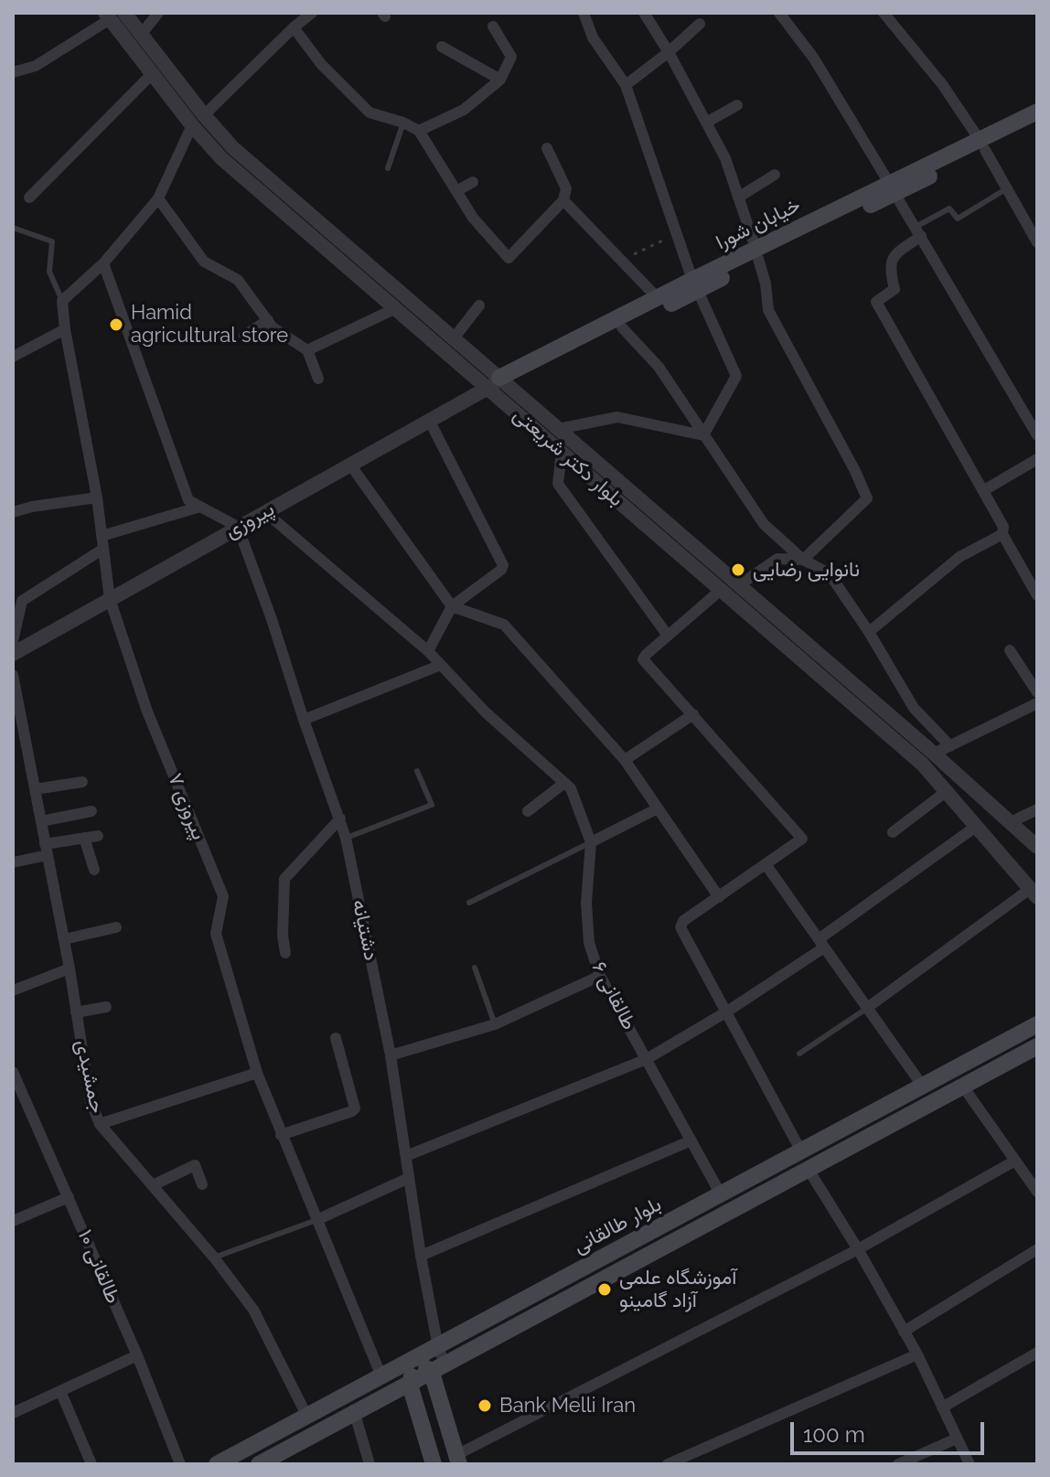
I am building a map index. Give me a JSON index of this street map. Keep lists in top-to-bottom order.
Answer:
{
  "streets": {
    "main road": ["خیابان شورا", "بلوار طالقانی"],
    "street": [
      "بلوار دکتر شریعتی",
      "پیروزی",
      "پیروزی ۷",
      "دشتیانه",
      "طالقانی ۶",
      "جمشیدی",
      "طالقانی ۱۰"
    ]
  },
  "crossings": [
    ["خیابان شورا", "بلوار دکتر شریعتی"],
    ["خیابان شورا", "پیروزی"],
    ["بلوار دکتر شریعتی", "پیروزی"],
    ["پیروزی", "پیروزی ۷"],
    ["پیروزی", "دشتیانه"],
    ["پیروزی ۷", "بلوار طالقانی"],
    ["دشتیانه", "بلوار طالقانی"],
    ["طالقانی ۶", "بلوار طالقانی"],
    ["جمشیدی", "بلوار طالقانی"]
  ],
  "places": [
    "Hamid agricultural store",
    "نانوایی رضایی",
    "آموزشگاه علمی آزاد گامینو",
    "Bank Melli Iran"
  ],
  "scale_bar": "100 m"
}
